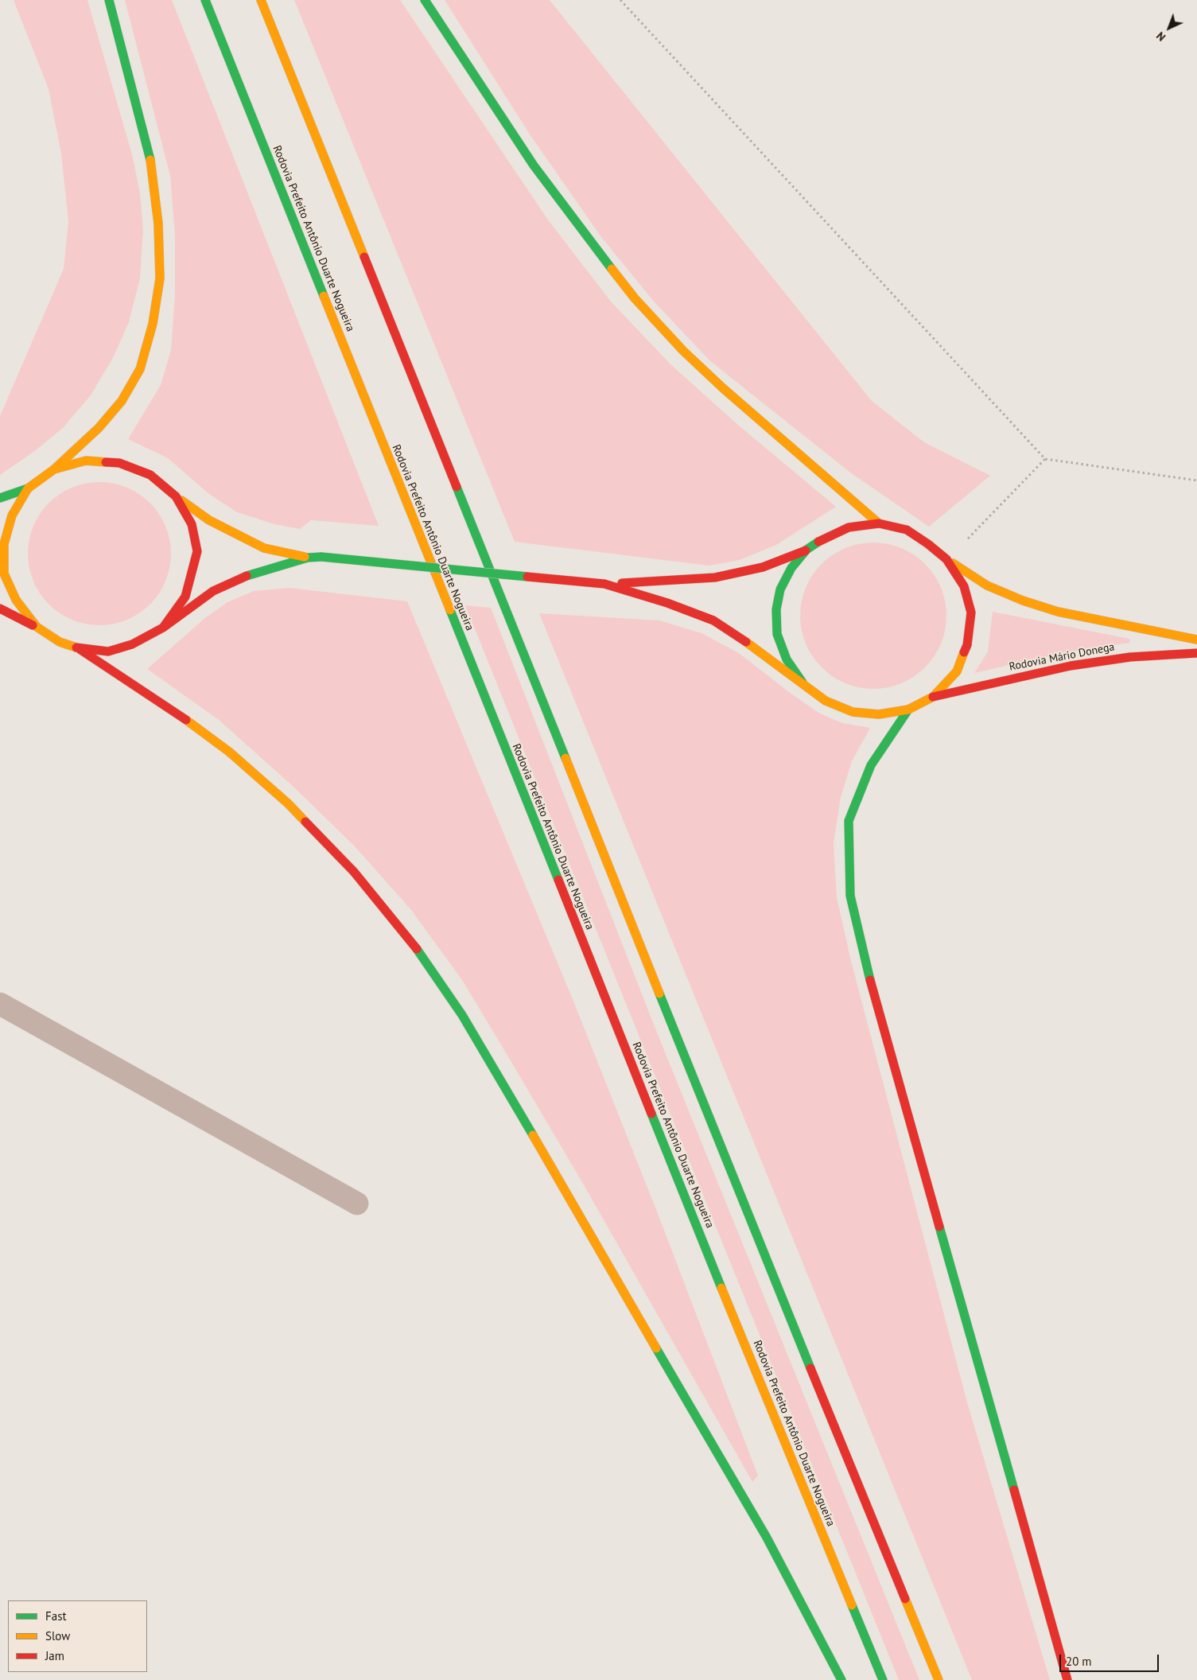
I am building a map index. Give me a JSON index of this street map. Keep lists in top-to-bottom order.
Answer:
{
  "streets": {
    "main road": ["Rodovia Prefeito Antônio Duarte Nogueira", "Rodovia Mário Donega"]
  },
  "legend": ["Fast", "Slow", "Jam"],
  "scale_bar": "20 m",
  "north": "bottom left"
}
